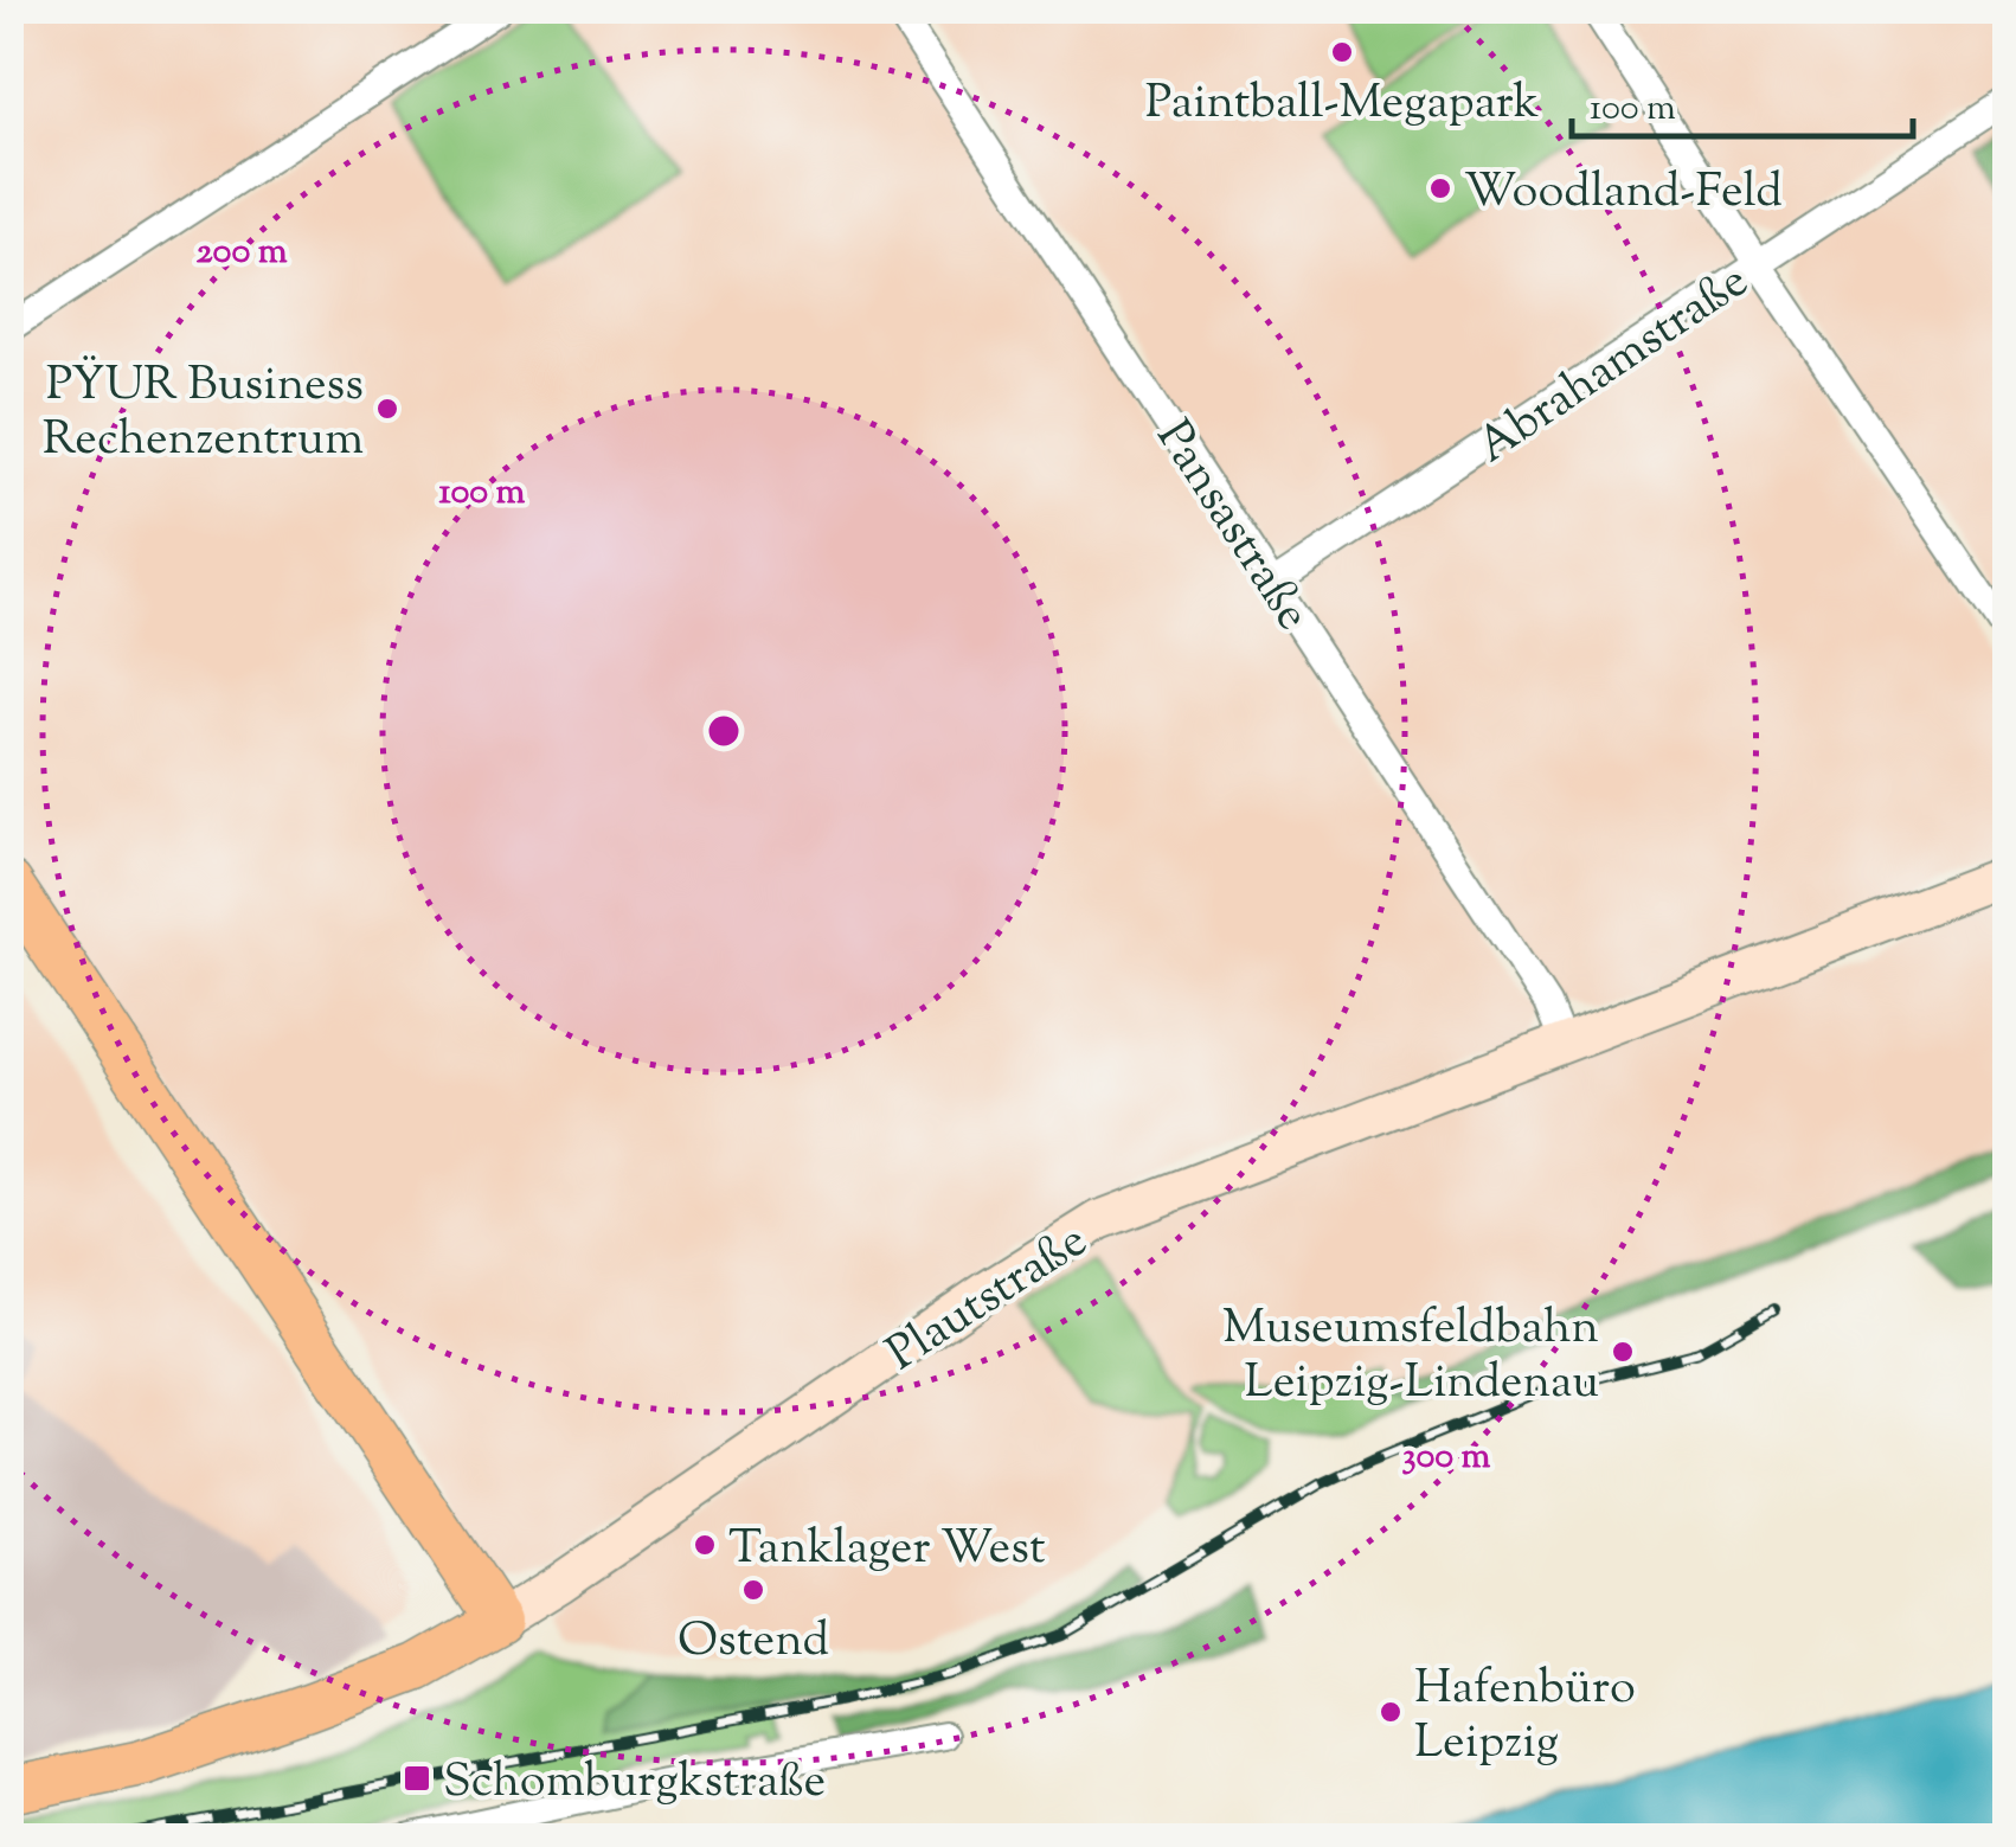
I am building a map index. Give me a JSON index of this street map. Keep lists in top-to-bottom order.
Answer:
{
  "streets": {
    "main road": ["Plautstraße"],
    "street": ["Abrahamstraße", "Pansastraße"]
  },
  "crossings": [
    ["Abrahamstraße", "Pansastraße"],
    ["Pansastraße", "Plautstraße"]
  ],
  "places": {
    "other": [
      "Paintball-Megapark",
      "Woodland-Feld",
      "PŸUR Business Rechenzentrum",
      "Museumsfeldbahn Leipzig-Lindenau",
      "Tanklager West",
      "Ostend",
      "Hafenbüro Leipzig"
    ],
    "transit": ["Schomburgkstraße"]
  },
  "scale_bar": "100 m",
  "rings": ["200 m", "100 m", "300 m"]
}
